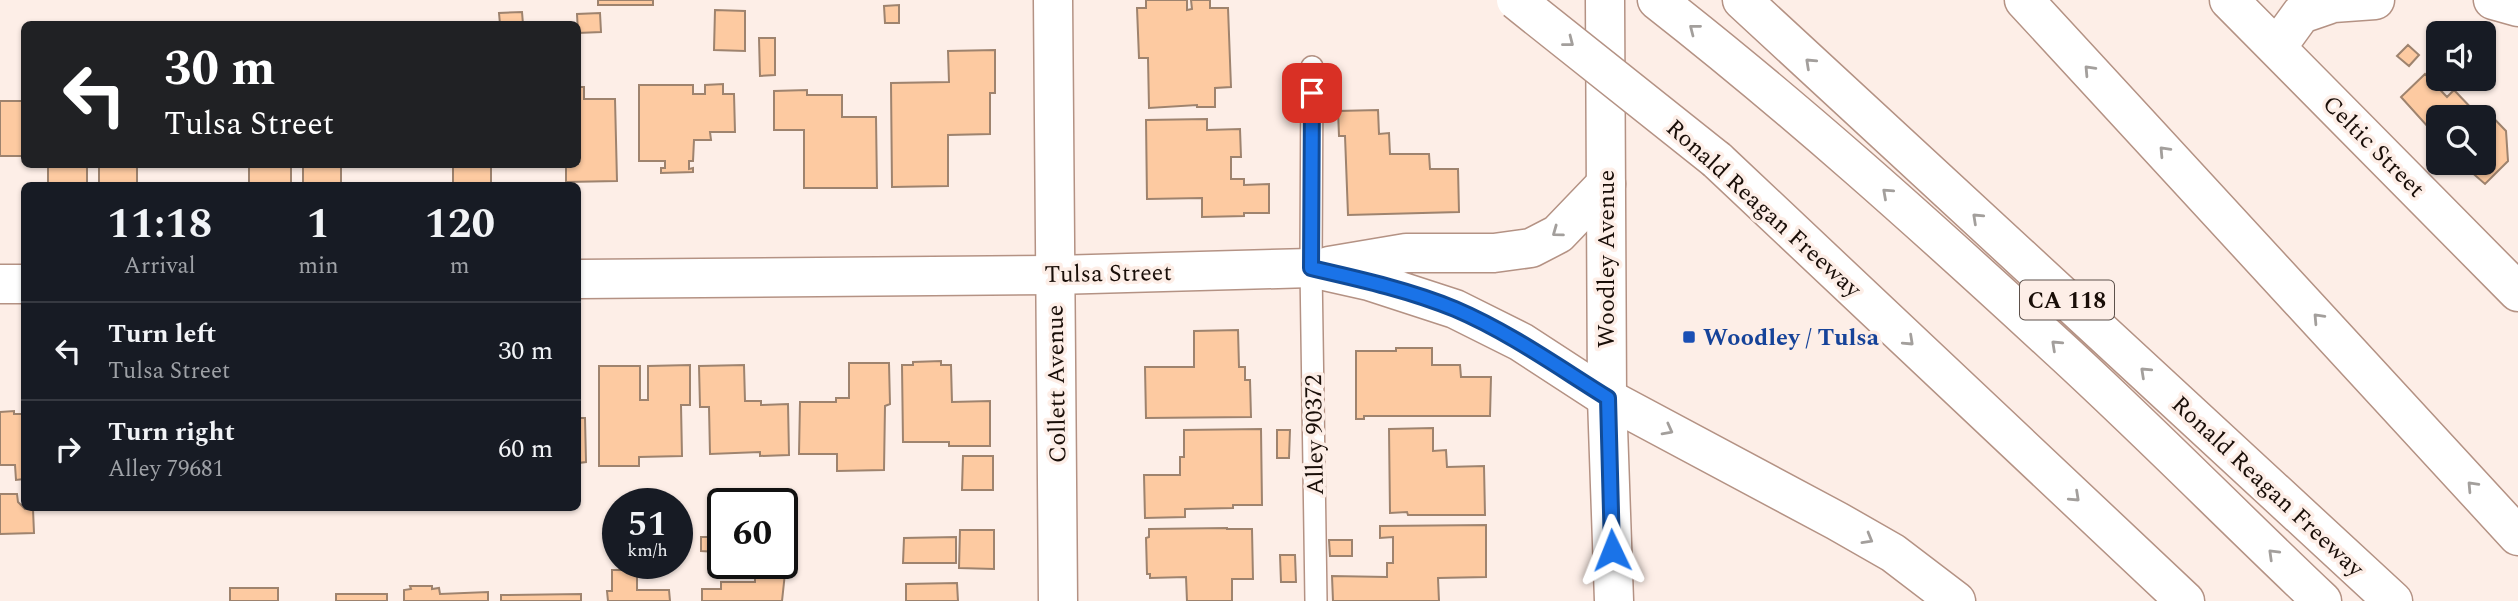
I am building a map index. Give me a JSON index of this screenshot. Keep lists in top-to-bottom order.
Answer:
{
  "streets": {
    "main road": [
      "Celtic Street",
      "Ronald Reagan Freeway",
      "Woodley Avenue",
      "Tulsa Street",
      "CA 118",
      "Collett Avenue"
    ],
    "lane": ["Alley 90372"]
  },
  "crossings": [
    ["Woodley Avenue", "Tulsa Street"],
    ["Tulsa Street", "Collett Avenue"],
    ["Tulsa Street", "Alley 90372"]
  ],
  "places": {
    "transit": ["Woodley / Tulsa"]
  },
  "page": {
    "turn": ["30 m", "Tulsa Street"],
    "eta": [
      "11:18",
      "Arrival",
      "1",
      "min",
      "120",
      "m"
    ],
    "list": [
      {
        "name": "Turn left",
        "note": "Tulsa Street",
        "value": "30 m"
      },
      {
        "name": "Turn right",
        "note": "Alley 79681",
        "value": "60 m"
      }
    ],
    "speed": "51 km/h",
    "limit": "60"
  }
}
